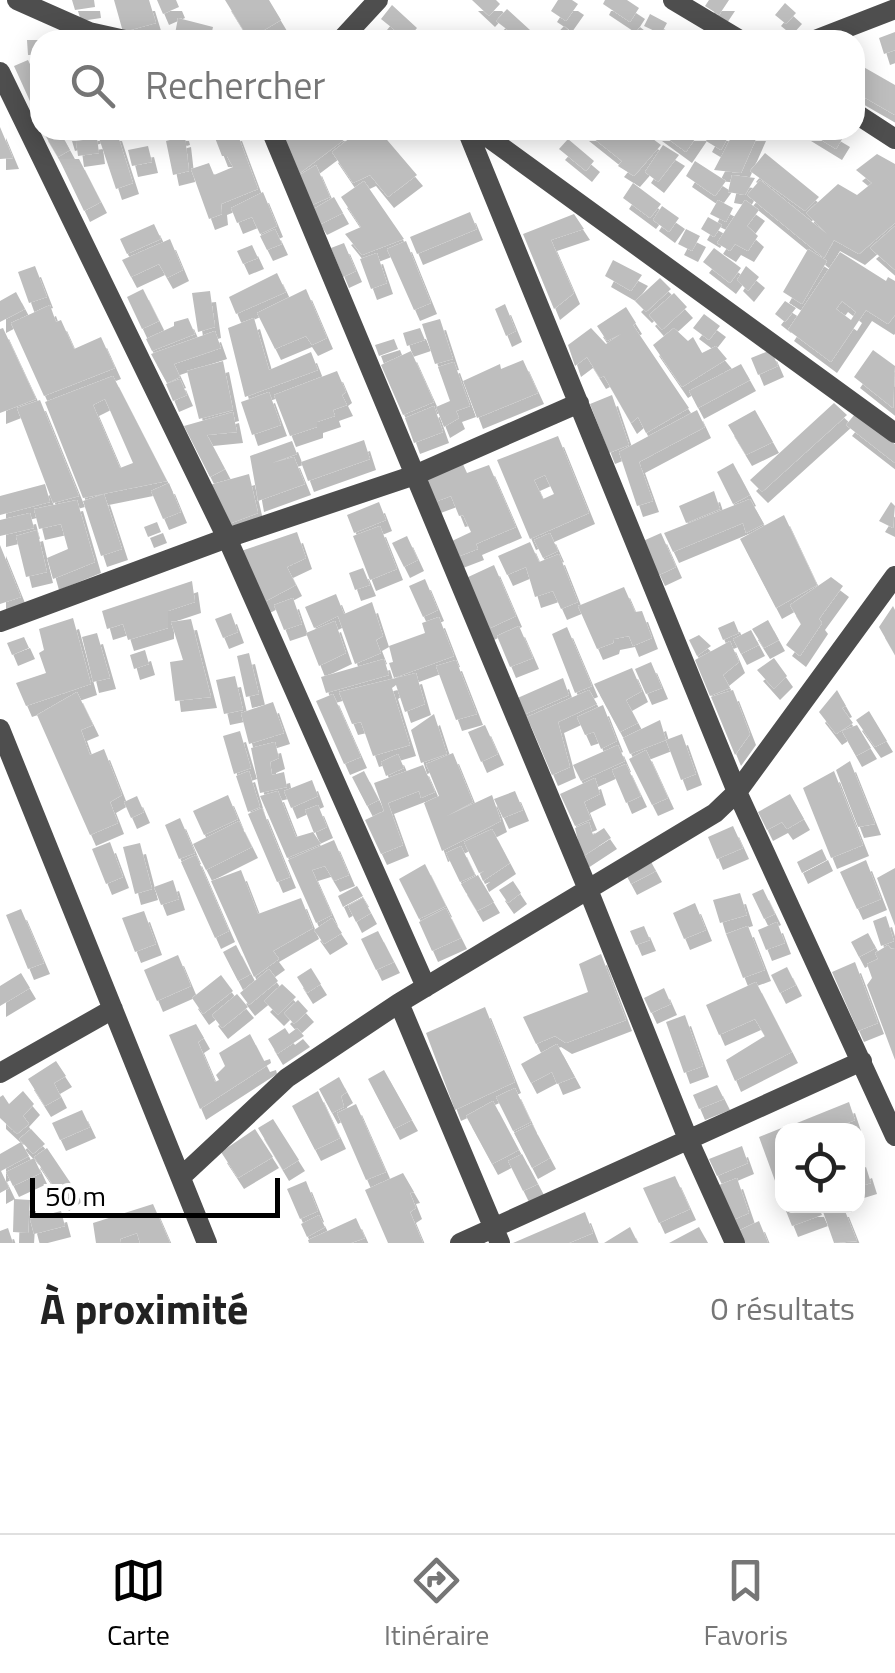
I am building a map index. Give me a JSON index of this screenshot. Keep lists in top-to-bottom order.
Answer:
{
  "scale_bar": "50 m",
  "page": {
    "search": "Rechercher",
    "scale": "50 m",
    "heading": ["À proximité", "0 résultats"],
    "nav": ["Carte", "Itinéraire", "Favoris"]
  }
}
